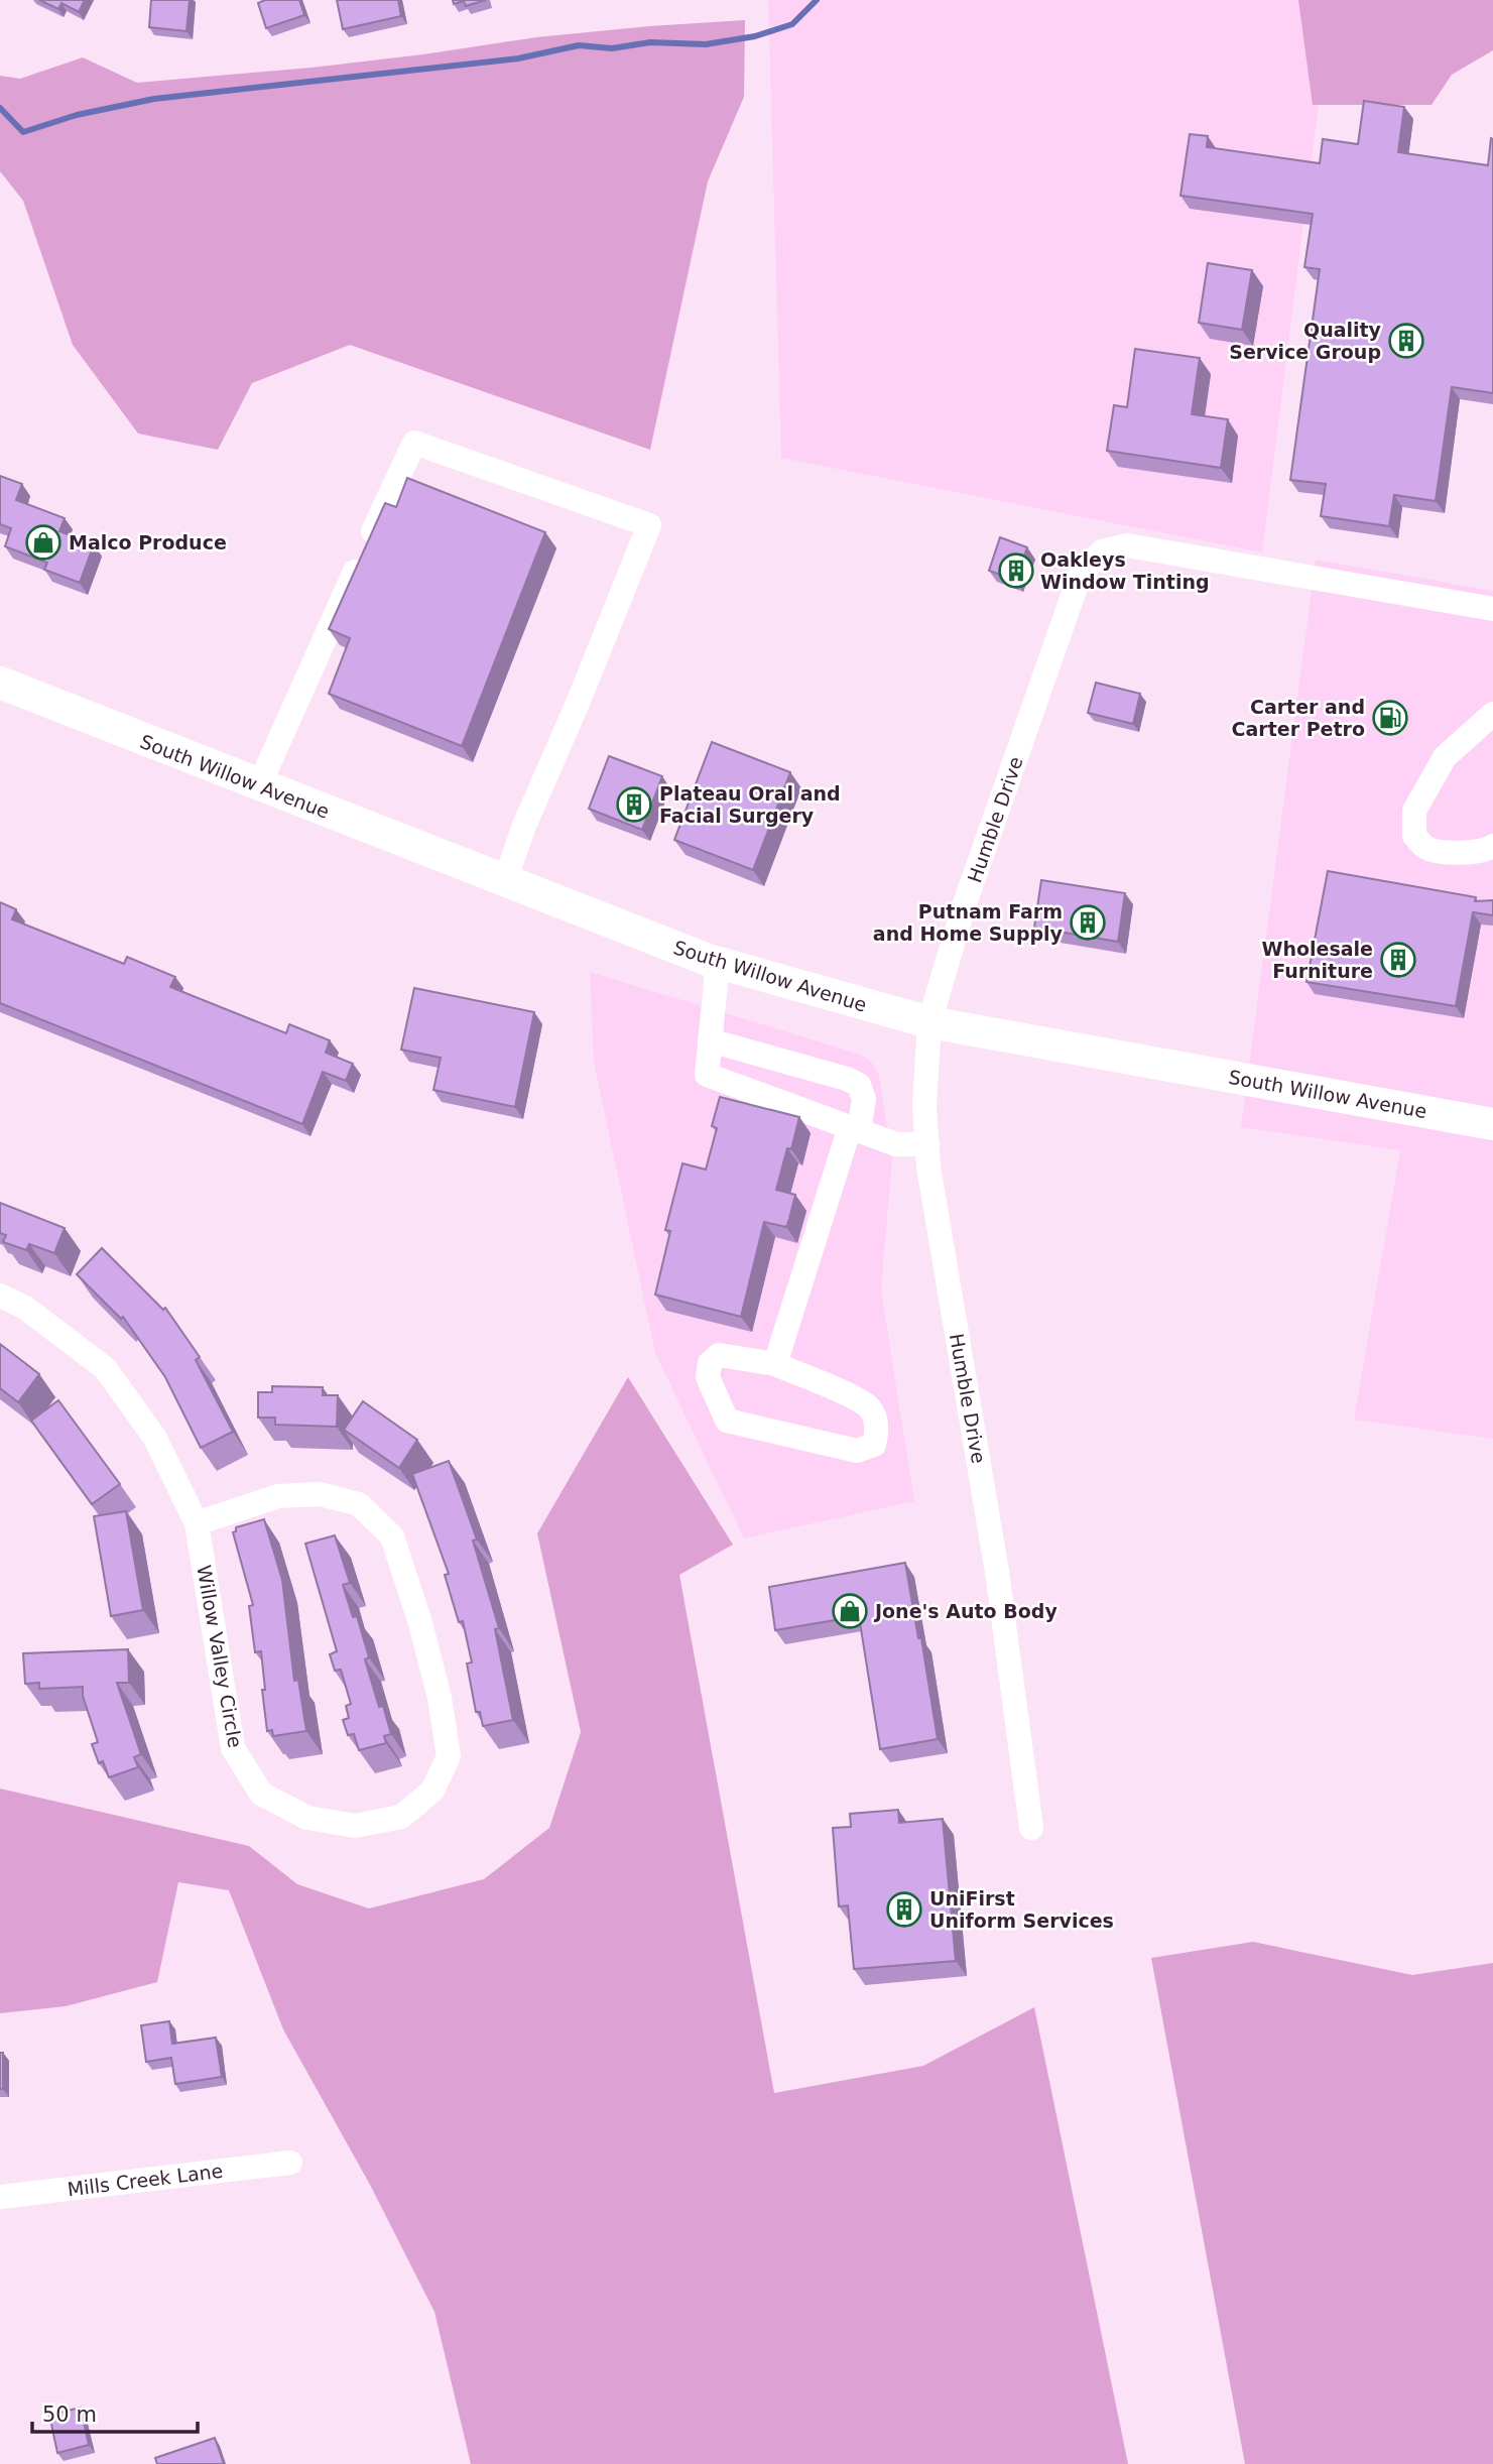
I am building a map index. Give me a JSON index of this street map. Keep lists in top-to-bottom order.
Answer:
{
  "streets": {
    "main road": ["South Willow Avenue"],
    "street": ["Humble Drive", "Willow Valley Circle", "Mills Creek Lane"]
  },
  "crossings": [
    ["South Willow Avenue", "Humble Drive"]
  ],
  "places": {
    "building": [
      "Quality Service Group",
      "Oakleys Window Tinting",
      "Plateau Oral and Facial Surgery",
      "Putnam Farm and Home Supply",
      "Wholesale Furniture",
      "UniFirst Uniform Services"
    ],
    "shop": ["Malco Produce", "Jone's Auto Body"],
    "fuel station": ["Carter and Carter Petro"]
  },
  "scale_bar": "50 m"
}
